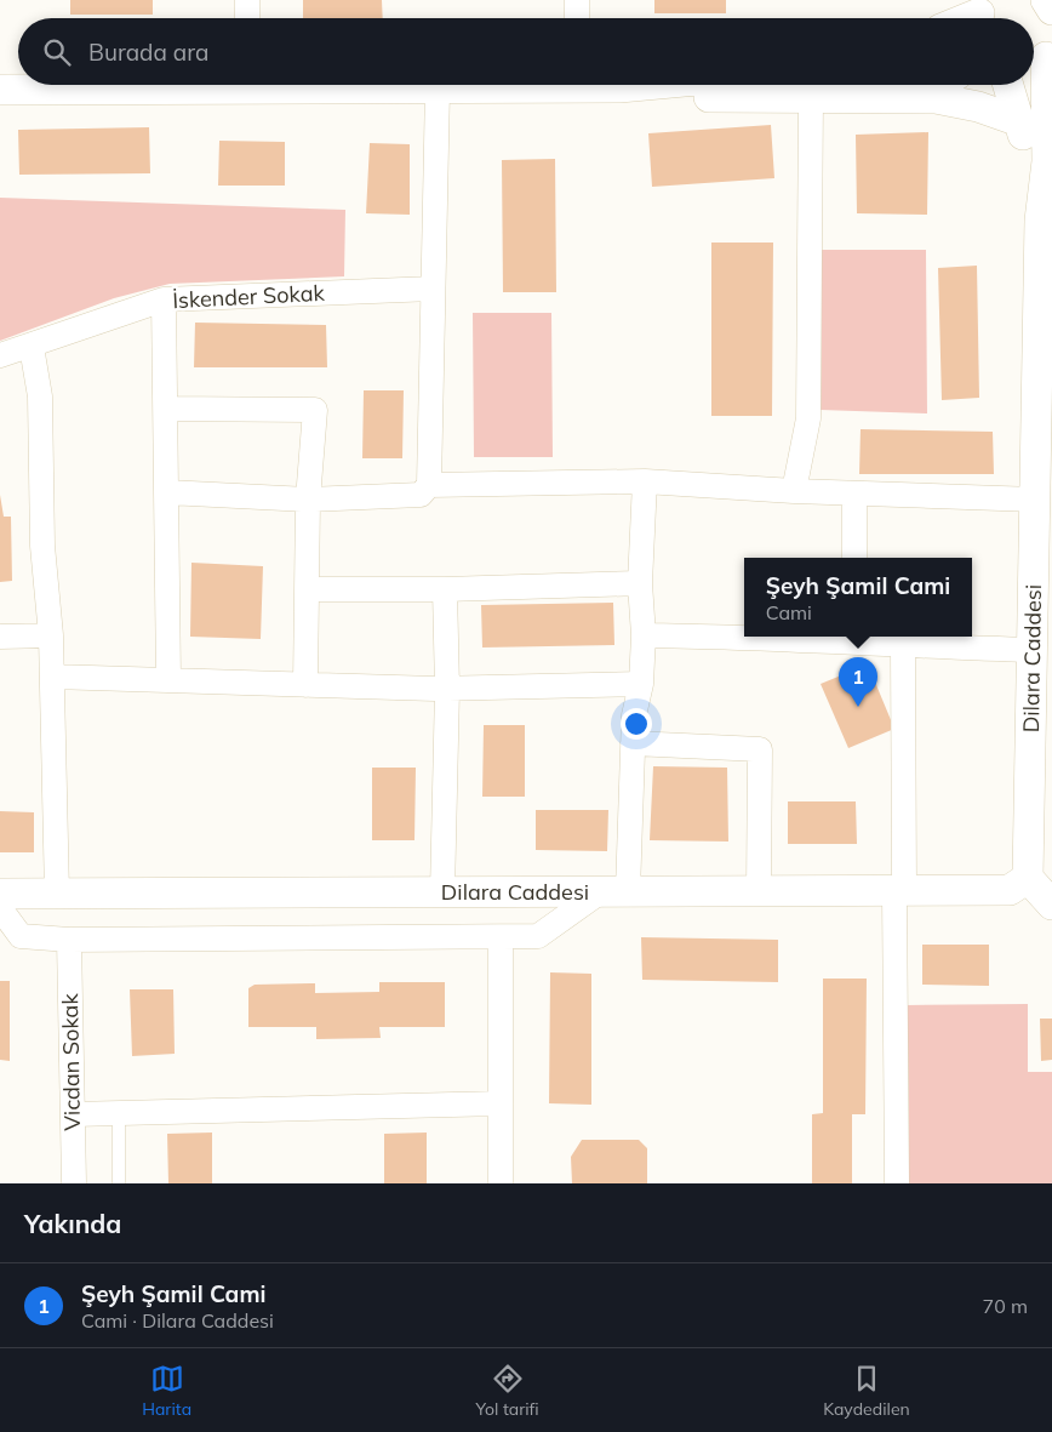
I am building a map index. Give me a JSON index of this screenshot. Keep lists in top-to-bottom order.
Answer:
{
  "streets": {
    "street": ["İskender Sokak", "Dilara Caddesi", "Vicdan Sokak"]
  },
  "page": {
    "search": "Burada ara",
    "popup": ["Şeyh Şamil Cami", "Cami"],
    "pins": "1",
    "heading": "Yakında",
    "list": [
      {
        "mark": "1",
        "name": "Şeyh Şamil Cami",
        "note": "Cami · Dilara Caddesi",
        "value": "70 m"
      }
    ],
    "nav": ["Harita", "Yol tarifi", "Kaydedilen"]
  }
}
